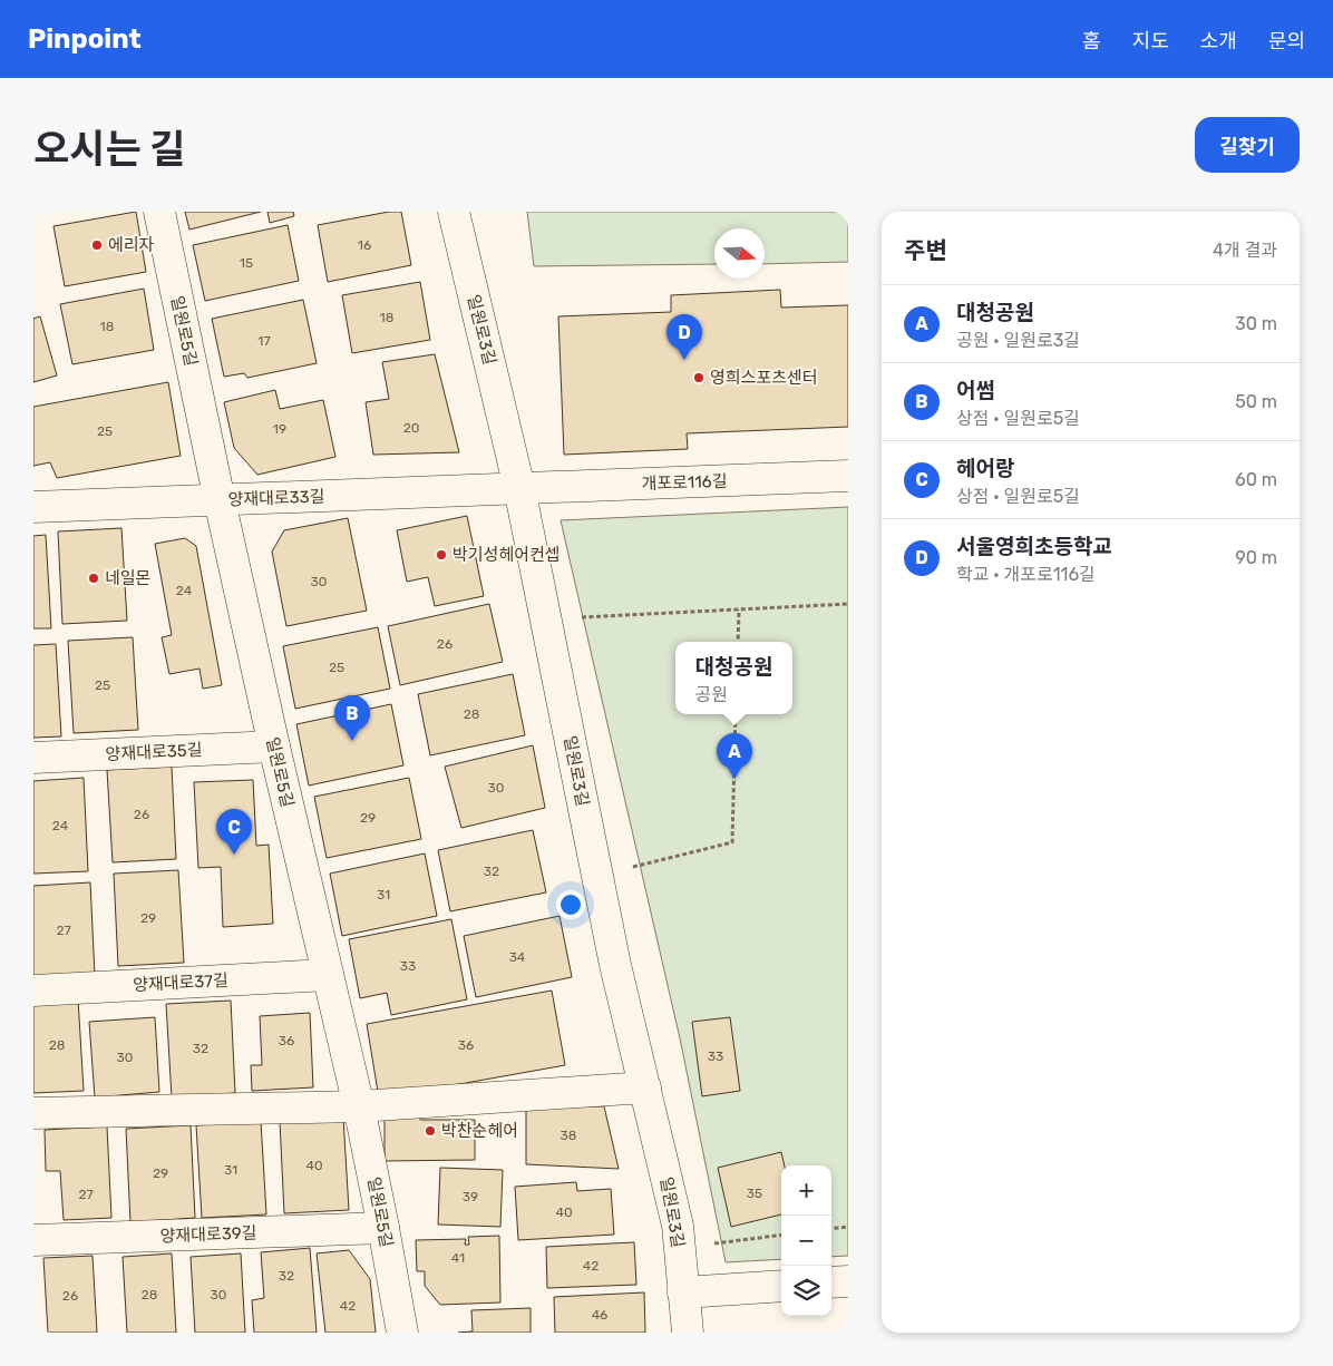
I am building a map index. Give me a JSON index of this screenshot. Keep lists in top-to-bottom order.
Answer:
{
  "streets": {
    "street": [
      "일원로3길",
      "일원로5길",
      "개포로116길",
      "양재대로33길",
      "양재대로35길",
      "양재대로37길",
      "양재대로39길"
    ]
  },
  "crossings": [
    ["일원로3길", "개포로116길"],
    ["일원로3길", "양재대로33길"],
    ["일원로5길", "양재대로33길"],
    ["일원로5길", "양재대로35길"],
    ["일원로5길", "양재대로37길"],
    ["일원로5길", "양재대로39길"],
    ["개포로116길", "양재대로33길"]
  ],
  "places": [
    "에리자",
    "영희스포츠센터",
    "박기성헤어컨셉",
    "네일몬",
    "박찬순헤어"
  ],
  "house_numbers": [
    "16",
    "15",
    "18",
    "18",
    "17",
    "20",
    "19",
    "25",
    "30",
    "24",
    "26",
    "25",
    "25",
    "28",
    "30",
    "26",
    "29",
    "24",
    "32",
    "31",
    "29",
    "27",
    "34",
    "33",
    "36",
    "28",
    "36",
    "32",
    "33",
    "30",
    "38",
    "40",
    "31",
    "29",
    "35",
    "27",
    "39",
    "40",
    "41",
    "42",
    "32",
    "28",
    "30",
    "26",
    "42",
    "46"
  ],
  "north": "right",
  "page": {
    "header": "Pinpoint",
    "nav": [
      "홈",
      "지도",
      "소개",
      "문의"
    ],
    "title": "오시는 길",
    "buttons": "길찾기",
    "heading": ["주변", "4개 결과"],
    "list": [
      {
        "mark": "A",
        "name": "대청공원",
        "note": "공원 · 일원로3길",
        "value": "30 m"
      },
      {
        "mark": "B",
        "name": "어썸",
        "note": "상점 · 일원로5길",
        "value": "50 m"
      },
      {
        "mark": "C",
        "name": "헤어랑",
        "note": "상점 · 일원로5길",
        "value": "60 m"
      },
      {
        "mark": "D",
        "name": "서울영희초등학교",
        "note": "학교 · 개포로116길",
        "value": "90 m"
      }
    ],
    "pins": [
      "D",
      "B",
      "A",
      "C"
    ],
    "popup": ["대청공원", "공원"],
    "map_buttons": ["+", "−"]
  }
}
